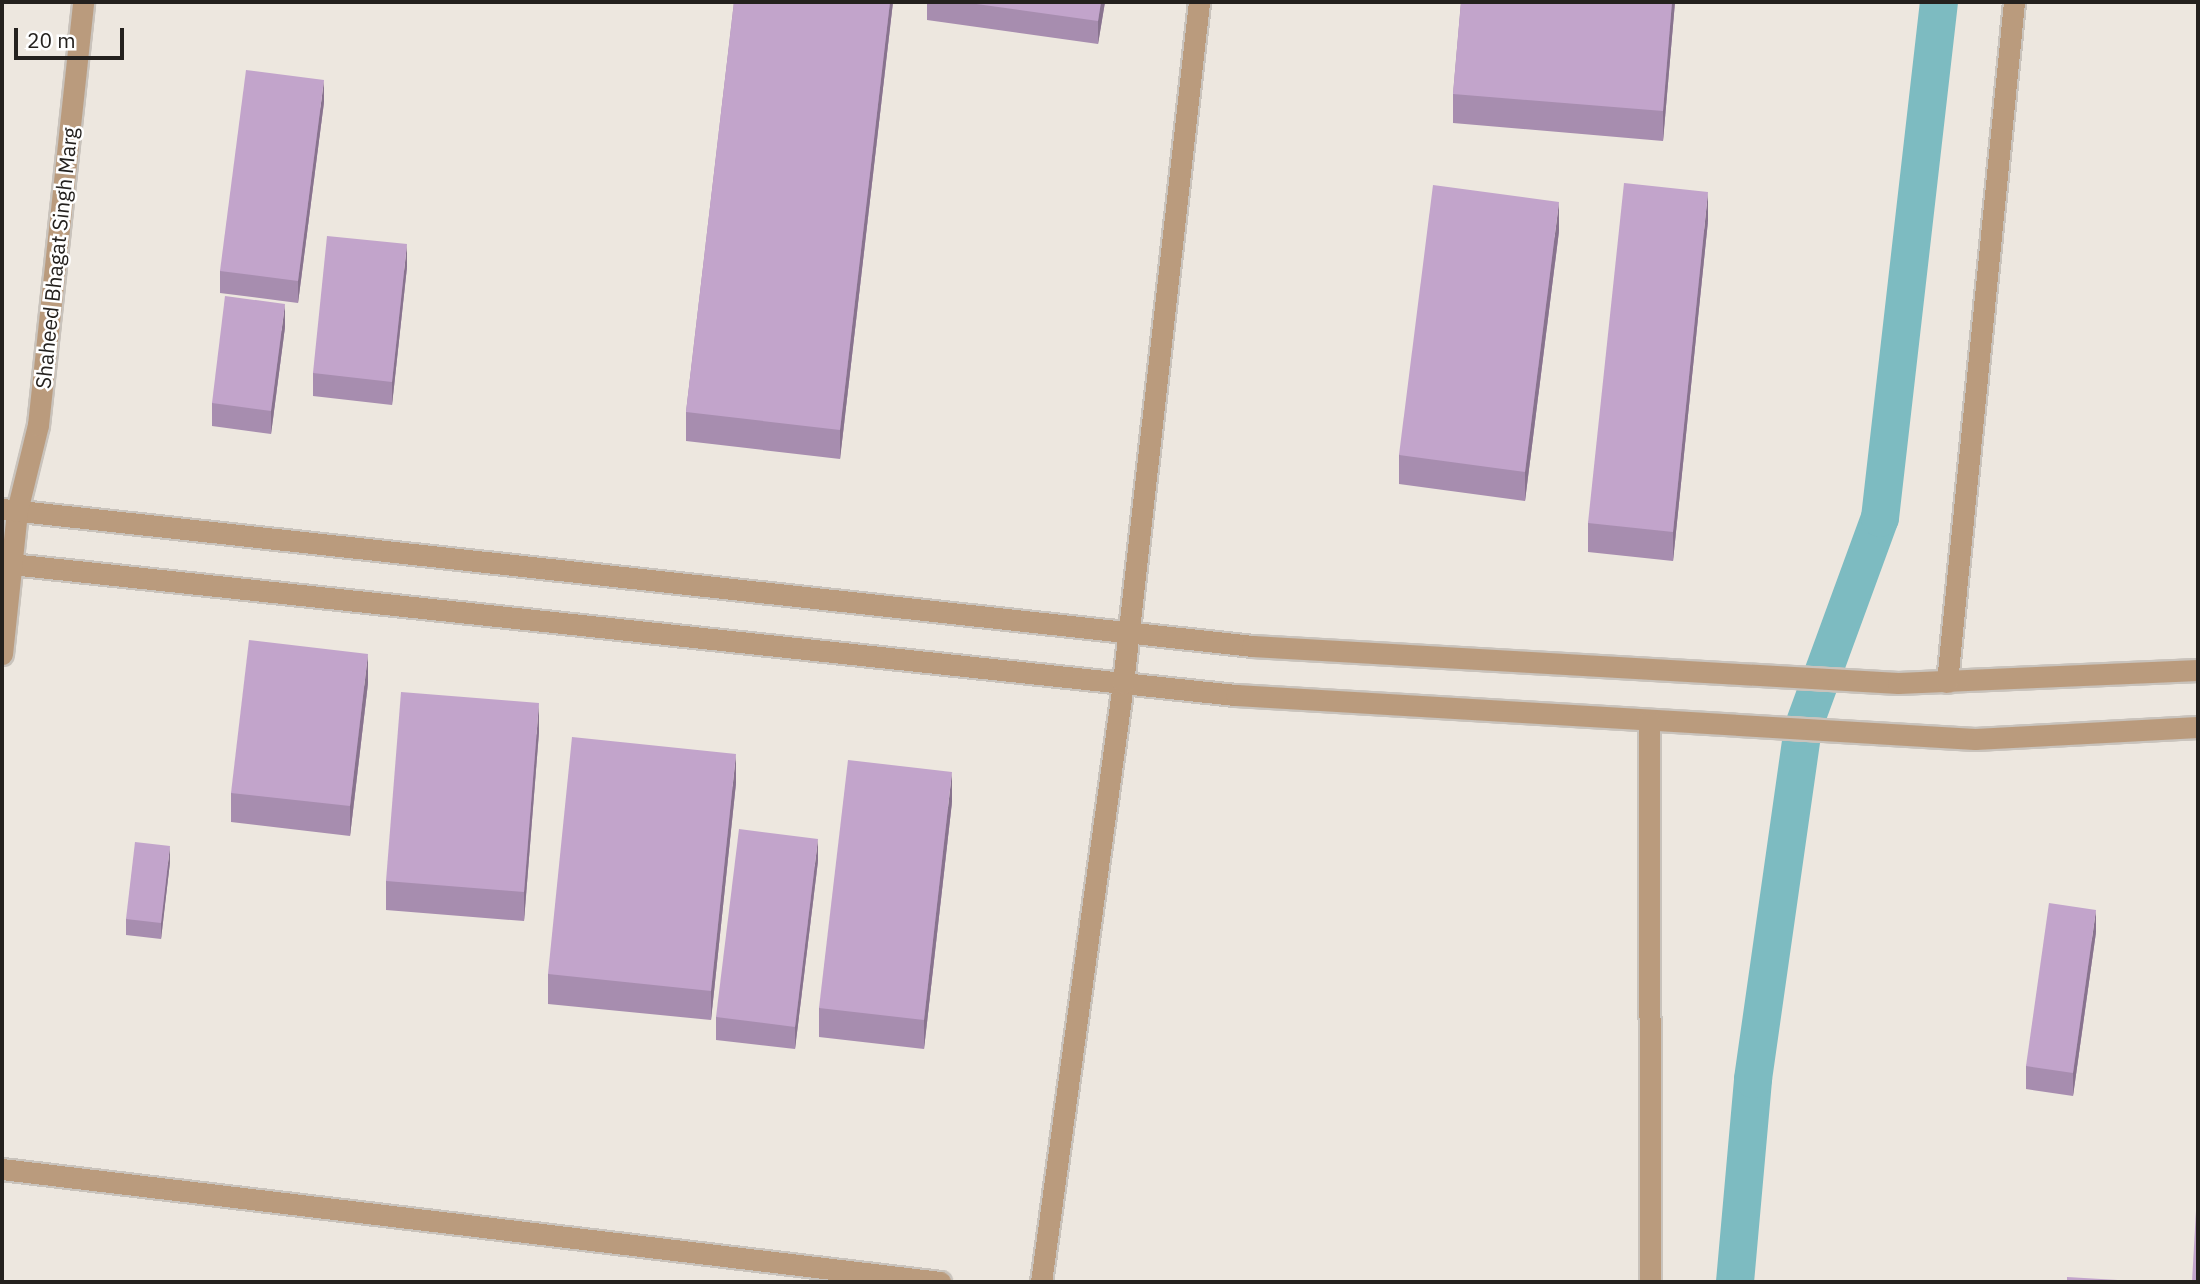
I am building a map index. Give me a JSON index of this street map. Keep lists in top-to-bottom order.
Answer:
{
  "streets": {
    "street": ["Shaheed Bhagat Singh Marg"]
  },
  "scale_bar": "20 m"
}
